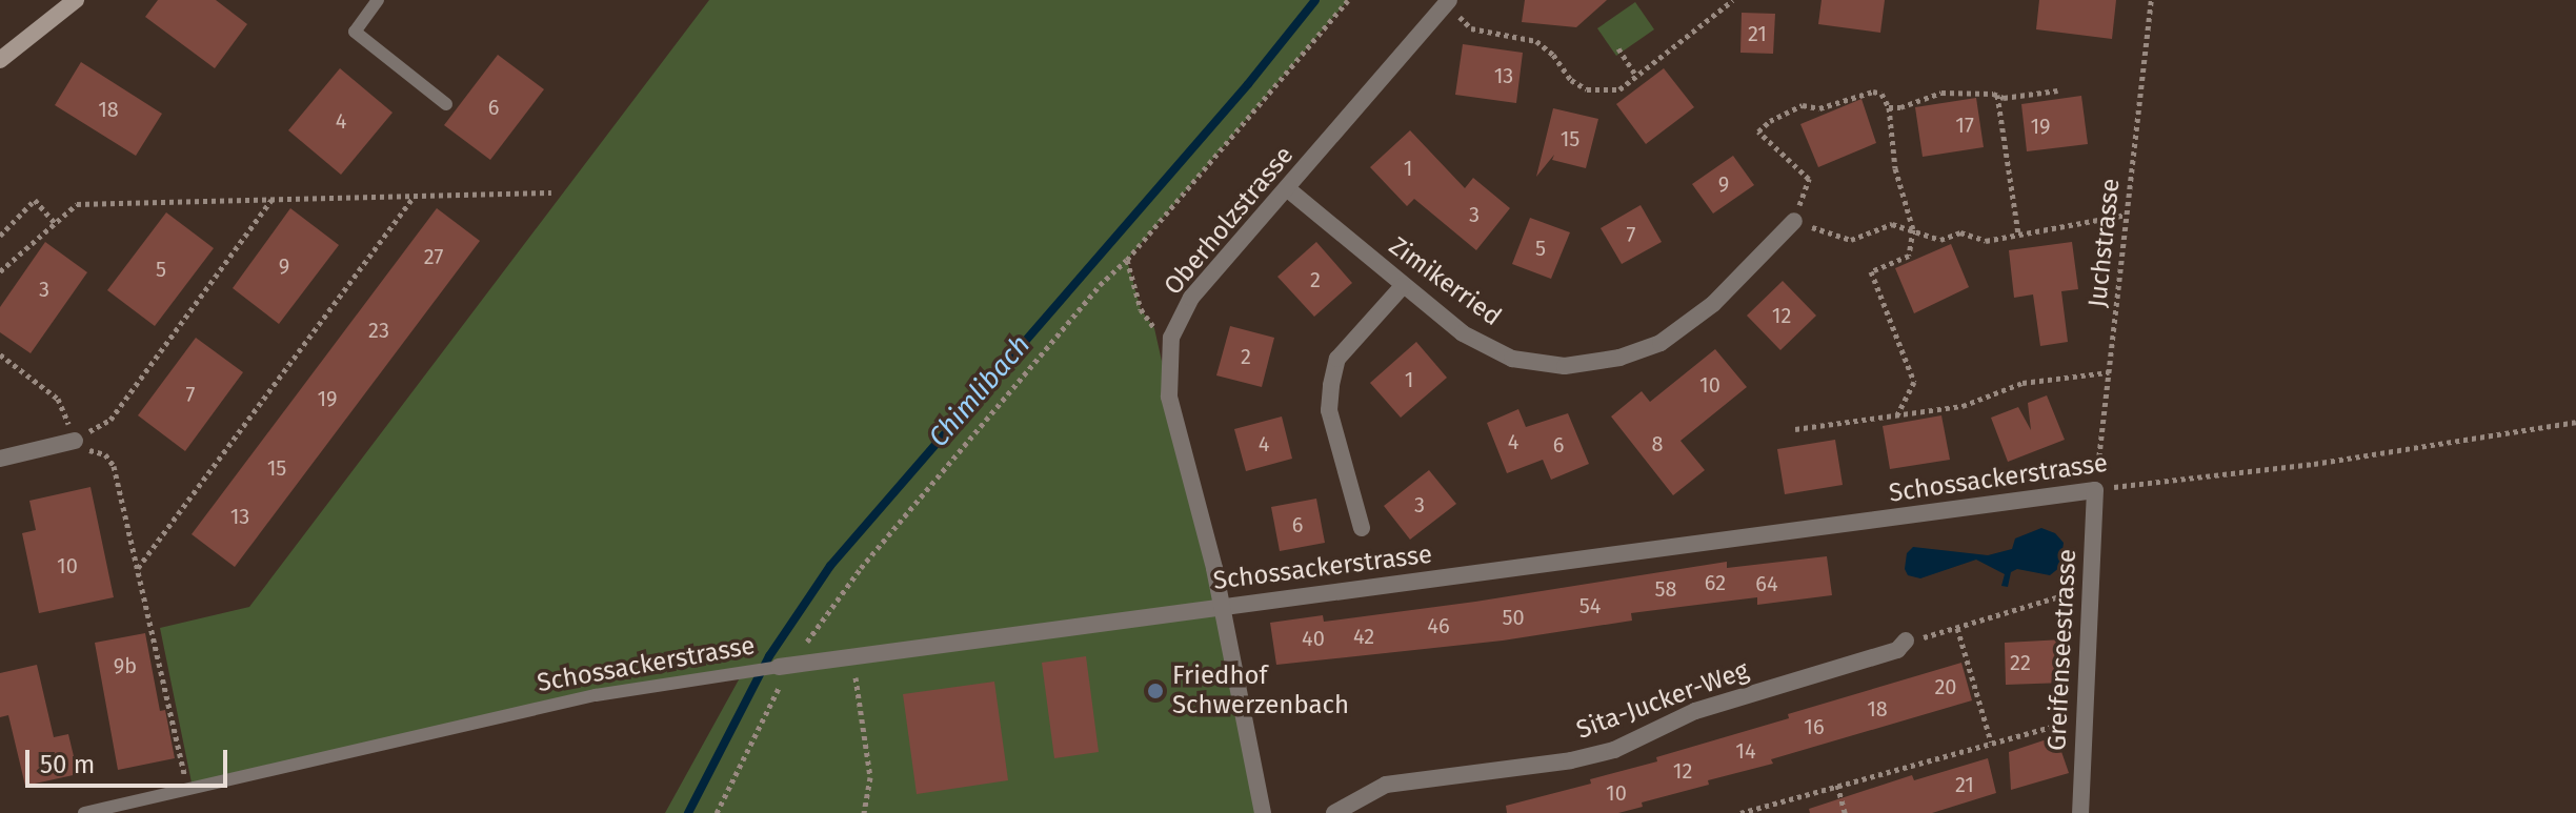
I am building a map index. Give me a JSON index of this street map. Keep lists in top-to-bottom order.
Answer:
{
  "streets": {
    "street": [
      "Oberholzstrasse",
      "Zimikerried",
      "Schossackerstrasse",
      "Greifenseestrasse",
      "Sita-Jucker-Weg"
    ],
    "path": ["Juchstrasse"]
  },
  "crossings": [
    ["Oberholzstrasse", "Zimikerried"],
    ["Oberholzstrasse", "Schossackerstrasse"],
    ["Juchstrasse", "Schossackerstrasse"],
    ["Juchstrasse", "Greifenseestrasse"],
    ["Schossackerstrasse", "Greifenseestrasse"]
  ],
  "water": ["Chimlibach"],
  "places": ["Friedhof Schwerzenbach"],
  "house_numbers": [
    "21",
    "13",
    "6",
    "18",
    "4",
    "17",
    "19",
    "15",
    "1",
    "9",
    "3",
    "7",
    "5",
    "27",
    "9",
    "5",
    "2",
    "3",
    "12",
    "23",
    "2",
    "1",
    "10",
    "7",
    "19",
    "4",
    "4",
    "8",
    "6",
    "15",
    "3",
    "13",
    "6",
    "10",
    "62",
    "64",
    "58",
    "54",
    "50",
    "46",
    "42",
    "40",
    "22",
    "9b",
    "20",
    "18",
    "16",
    "14",
    "12",
    "21",
    "10"
  ],
  "scale_bar": "50 m"
}
